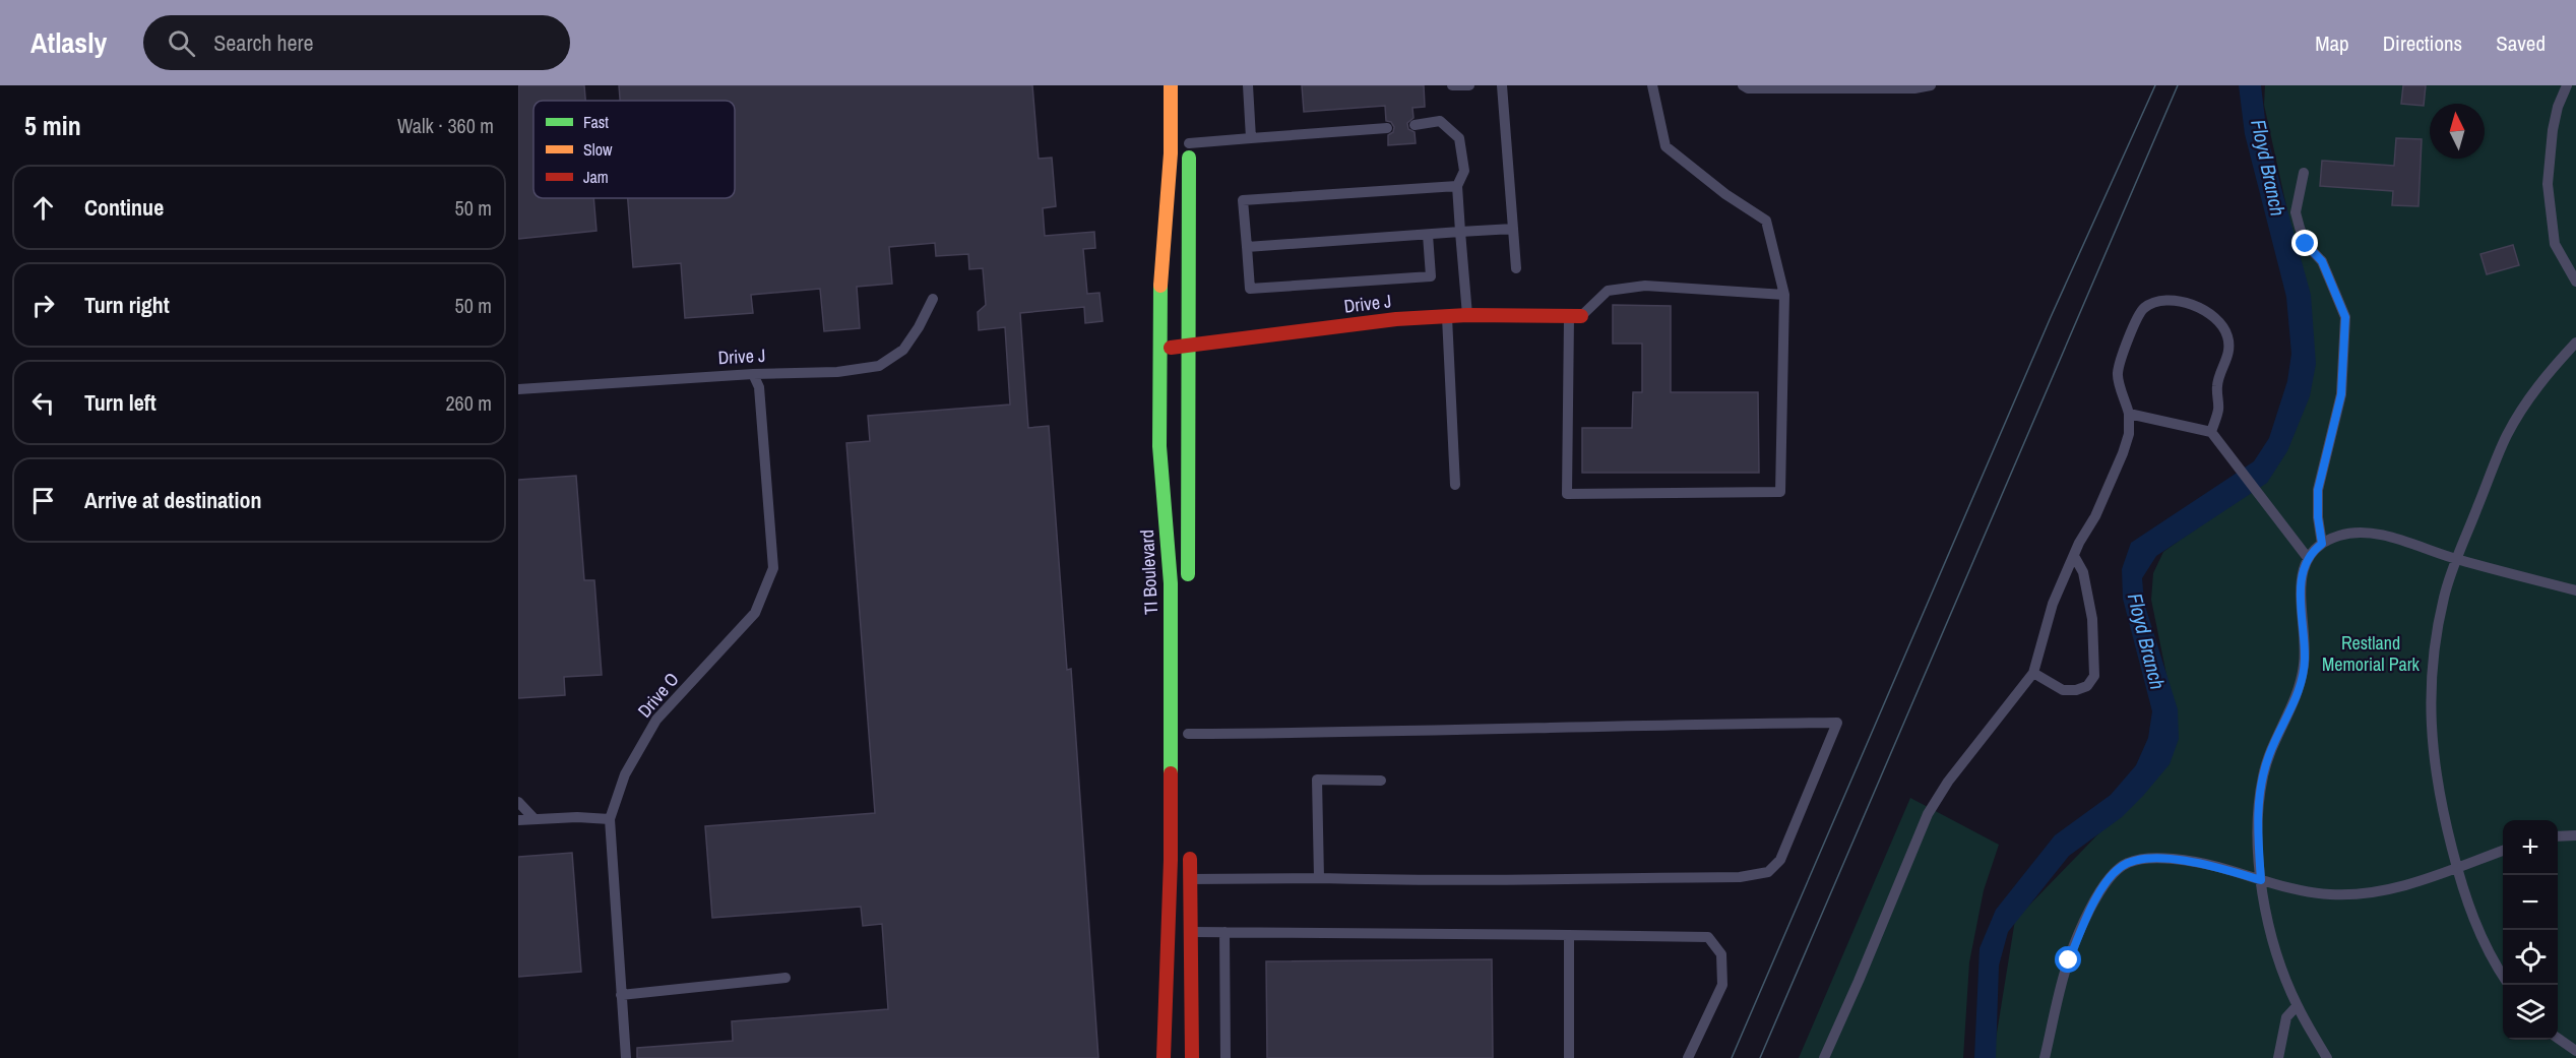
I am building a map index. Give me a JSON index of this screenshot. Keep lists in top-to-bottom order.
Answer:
{
  "streets": {
    "street": ["Drive J", "TI Boulevard"],
    "lane": ["Drive O"]
  },
  "crossings": [
    ["Drive J", "TI Boulevard"],
    ["Drive J", "Drive O"]
  ],
  "water": ["Floyd Branch"],
  "parks": ["Restland Memorial Park"],
  "legend": ["Fast", "Slow", "Jam"],
  "north": "top",
  "page": {
    "header": "Atlasly",
    "search": "Search here",
    "nav": ["Map", "Directions", "Saved"],
    "heading": ["5 min", "Walk · 360 m"],
    "list": [
      ["Continue", "50 m"],
      ["Turn right", "50 m"],
      ["Turn left", "260 m"],
      "Arrive at destination"
    ],
    "map_buttons": ["+", "−"]
  }
}
